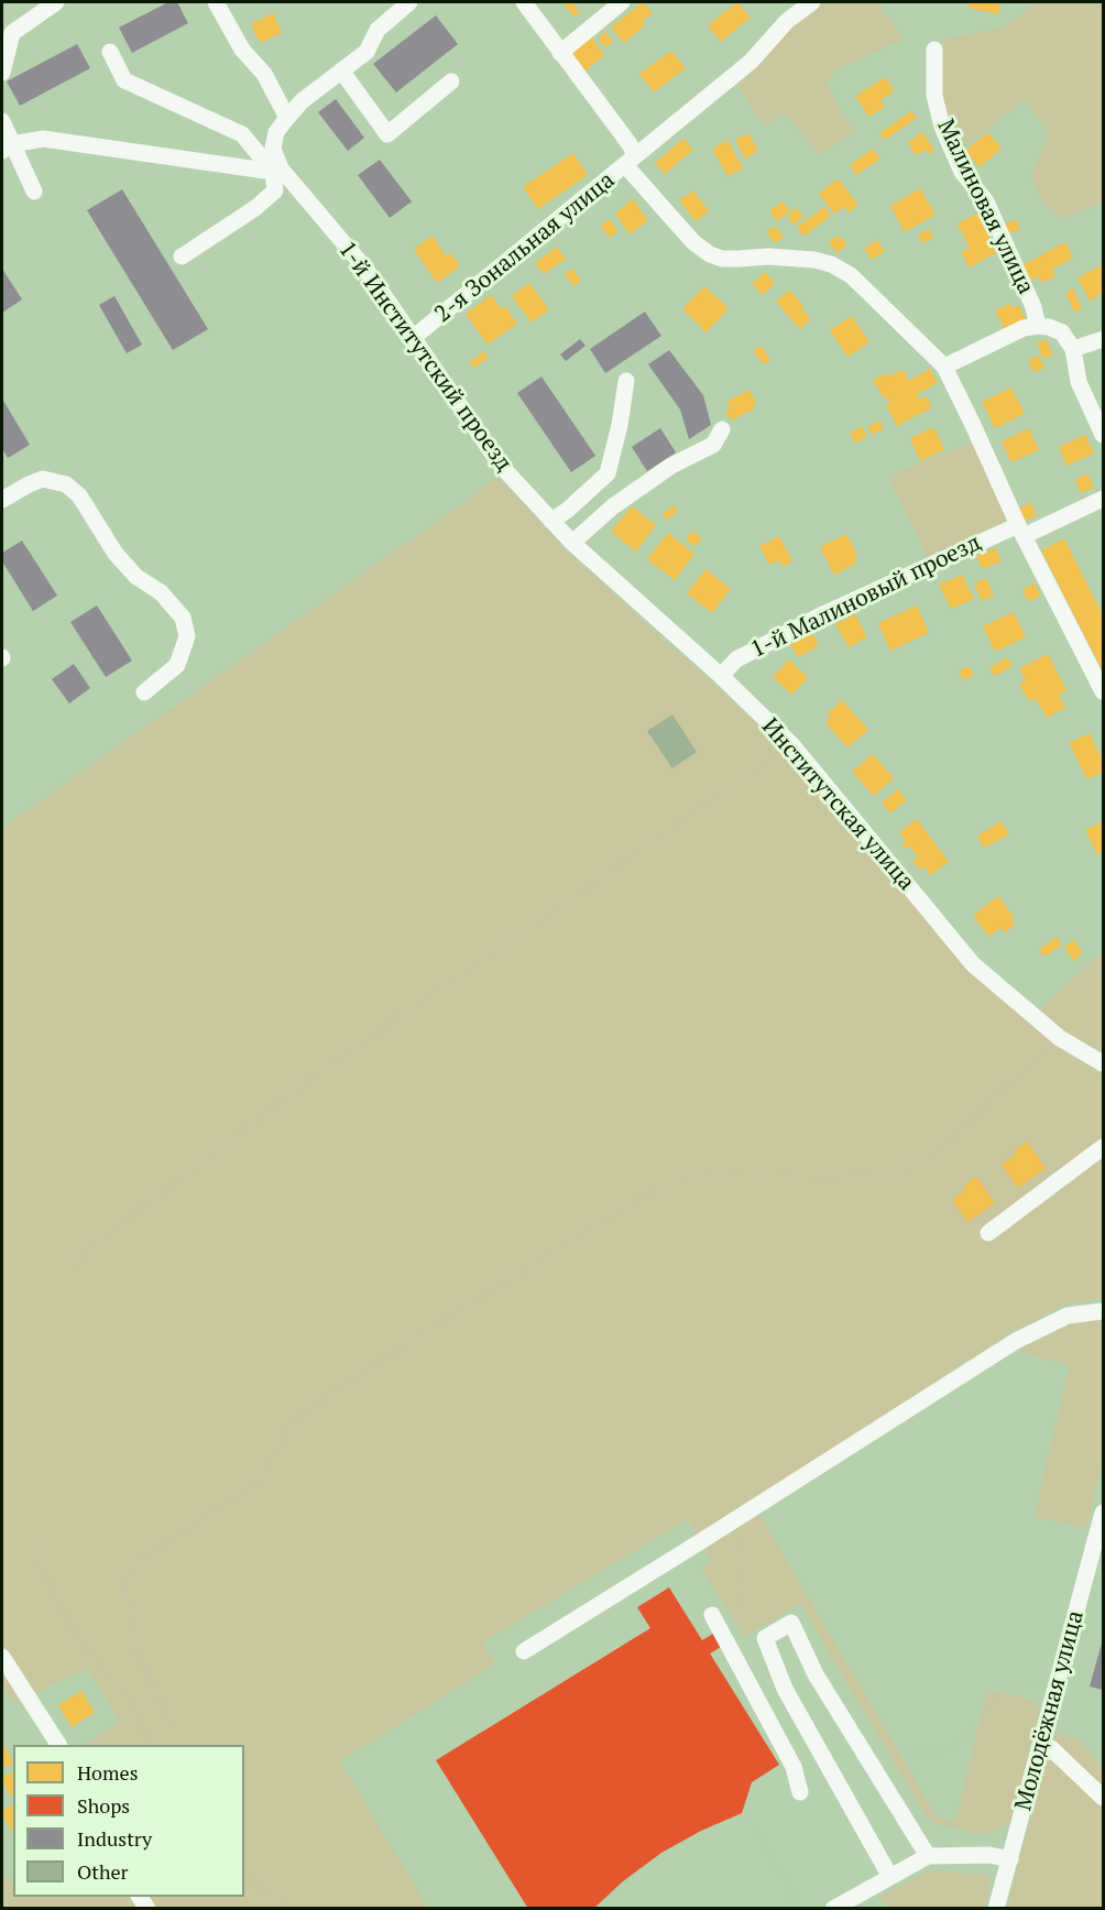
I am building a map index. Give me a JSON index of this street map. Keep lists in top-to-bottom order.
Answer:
{
  "streets": {
    "street": [
      "Малиновая улица",
      "2-я Зональная улица",
      "1-й Институтский проезд",
      "1-й Малиновый проезд",
      "Институтская улица",
      "Молодёжная улица"
    ]
  },
  "crossings": [
    ["2-я Зональная улица", "1-й Институтский проезд"],
    ["1-й Институтский проезд", "Институтская улица"],
    ["1-й Малиновый проезд", "Институтская улица"]
  ],
  "legend": [
    "Homes",
    "Shops",
    "Industry",
    "Other"
  ]
}
